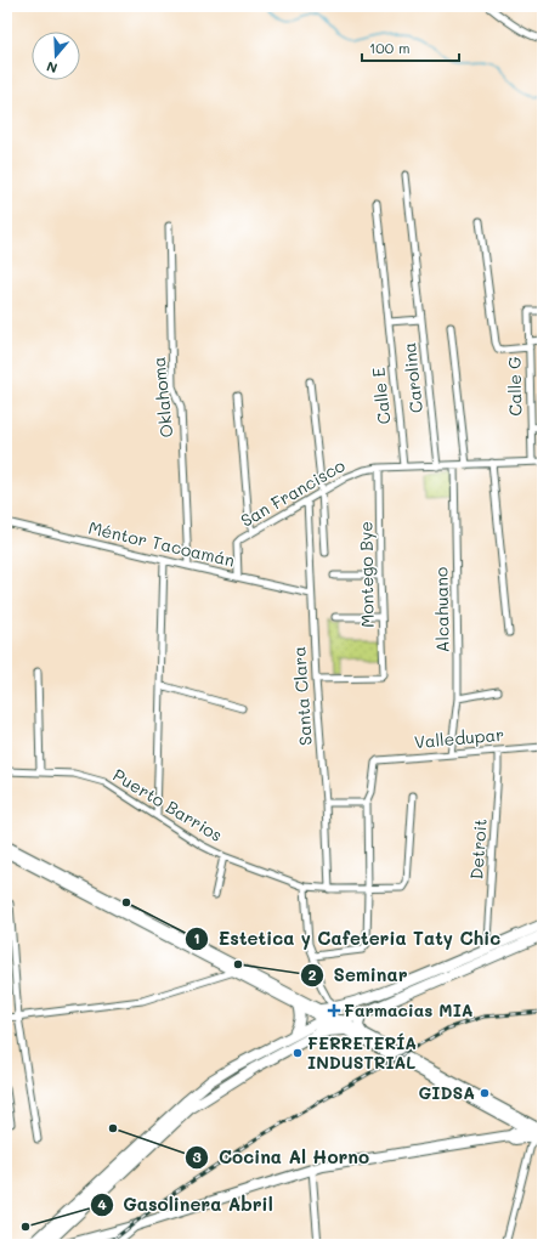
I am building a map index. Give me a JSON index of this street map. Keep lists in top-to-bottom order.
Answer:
{
  "streets": {
    "street": [
      "Carolina",
      "Calle G",
      "Calle E",
      "Oklahoma",
      "San Francisco",
      "Méntor Tacoamán",
      "Montego Bye",
      "Alcahuano",
      "Santa Clara",
      "Valledupar",
      "Puerto Barrios",
      "Detroit"
    ]
  },
  "crossings": [
    ["Carolina", "Calle E"],
    ["Carolina", "San Francisco"],
    ["Calle G", "San Francisco"],
    ["Calle E", "San Francisco"],
    ["Oklahoma", "Méntor Tacoamán"],
    ["San Francisco", "Méntor Tacoamán"],
    ["San Francisco", "Montego Bye"],
    ["San Francisco", "Alcahuano"],
    ["San Francisco", "Santa Clara"],
    ["Méntor Tacoamán", "Santa Clara"],
    ["Montego Bye", "Santa Clara"],
    ["Alcahuano", "Valledupar"],
    ["Santa Clara", "Puerto Barrios"],
    ["Valledupar", "Detroit"]
  ],
  "places": {
    "other": [
      "Estetica y Cafeteria Taty Chic",
      "Seminar",
      "FERRETERÍA INDUSTRIAL",
      "GIDSA",
      "Cocina Al Horno",
      "Gasolinera Abril"
    ],
    "health": ["Farmacias MIA"]
  },
  "scale_bar": "100 m",
  "north": "bottom"
}
